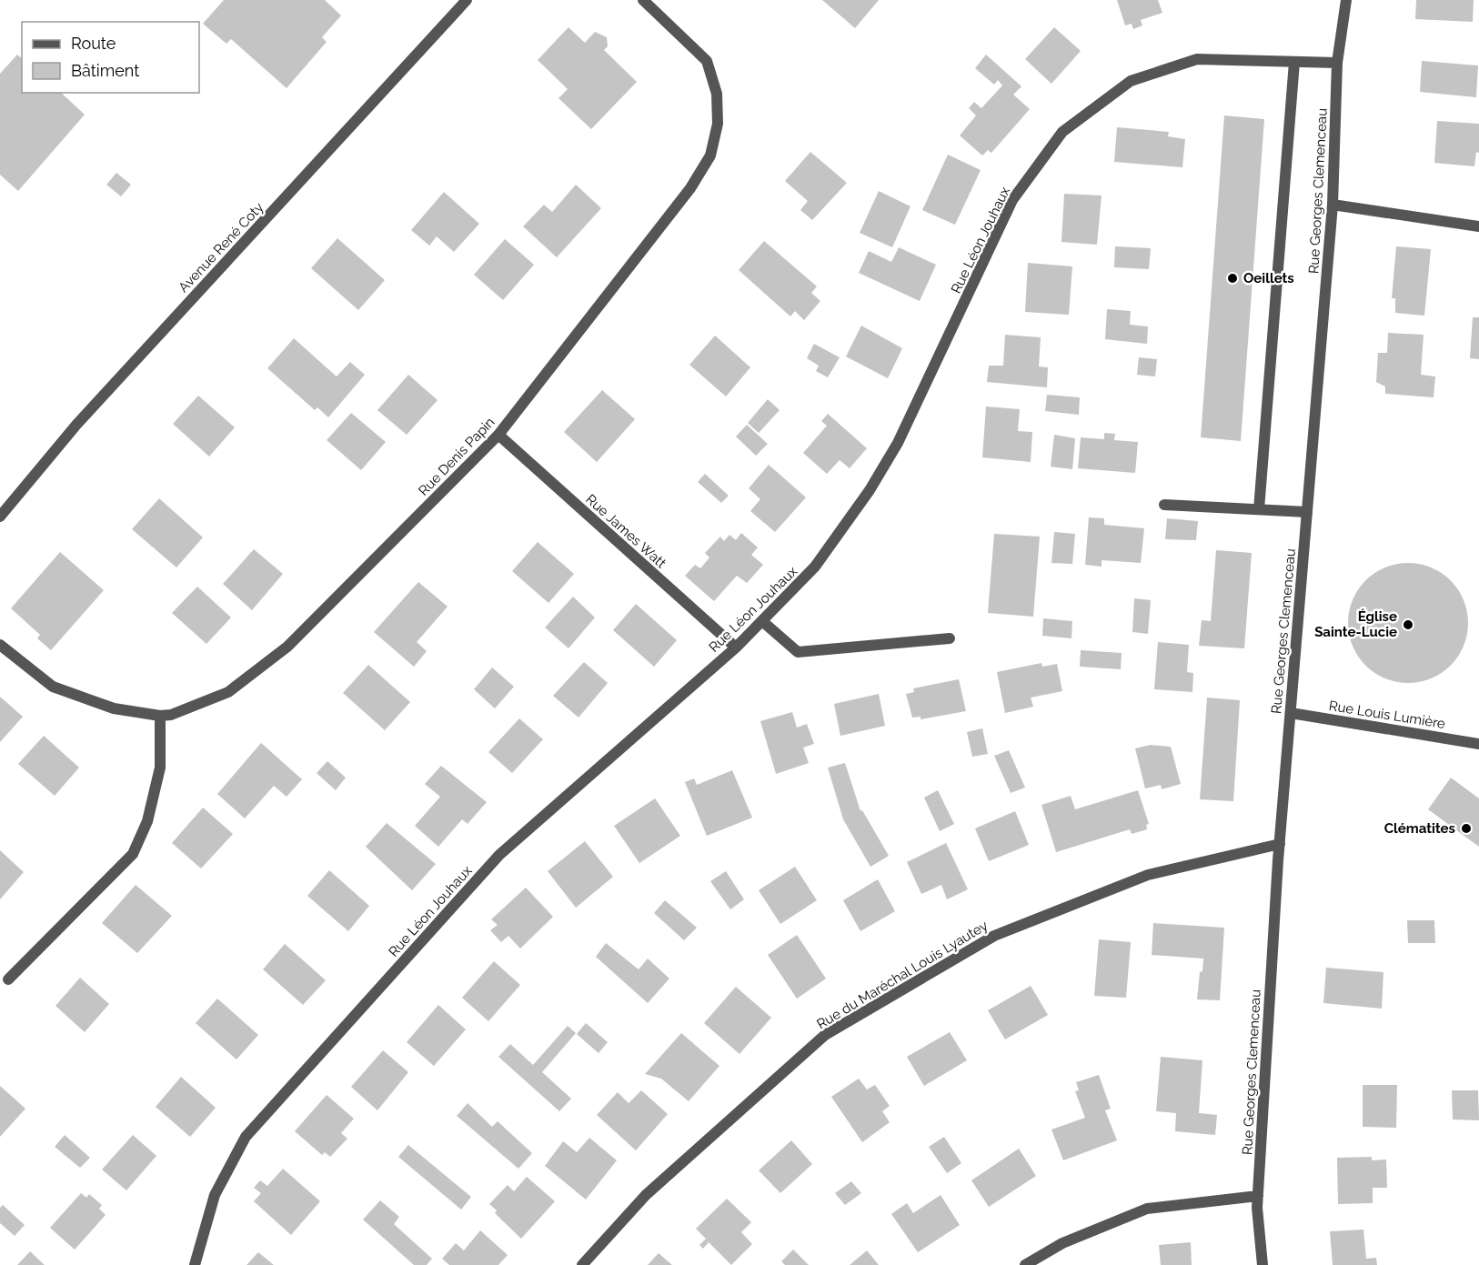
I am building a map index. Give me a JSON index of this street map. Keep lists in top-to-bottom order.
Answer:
{
  "streets": {
    "street": [
      "Rue Georges Clemenceau",
      "Rue Léon Jouhaux",
      "Avenue René Coty",
      "Rue Denis Papin",
      "Rue James Watt",
      "Rue Louis Lumière",
      "Rue du Maréchal Louis Lyautey"
    ]
  },
  "crossings": [
    ["Rue Georges Clemenceau", "Rue Léon Jouhaux"],
    ["Rue Georges Clemenceau", "Rue Louis Lumière"],
    ["Rue Georges Clemenceau", "Rue du Maréchal Louis Lyautey"],
    ["Rue Léon Jouhaux", "Rue James Watt"],
    ["Rue Denis Papin", "Rue James Watt"]
  ],
  "places": ["Oeillets", "Église Sainte-Lucie", "Clématites"],
  "legend": ["Route", "Bâtiment"]
}
